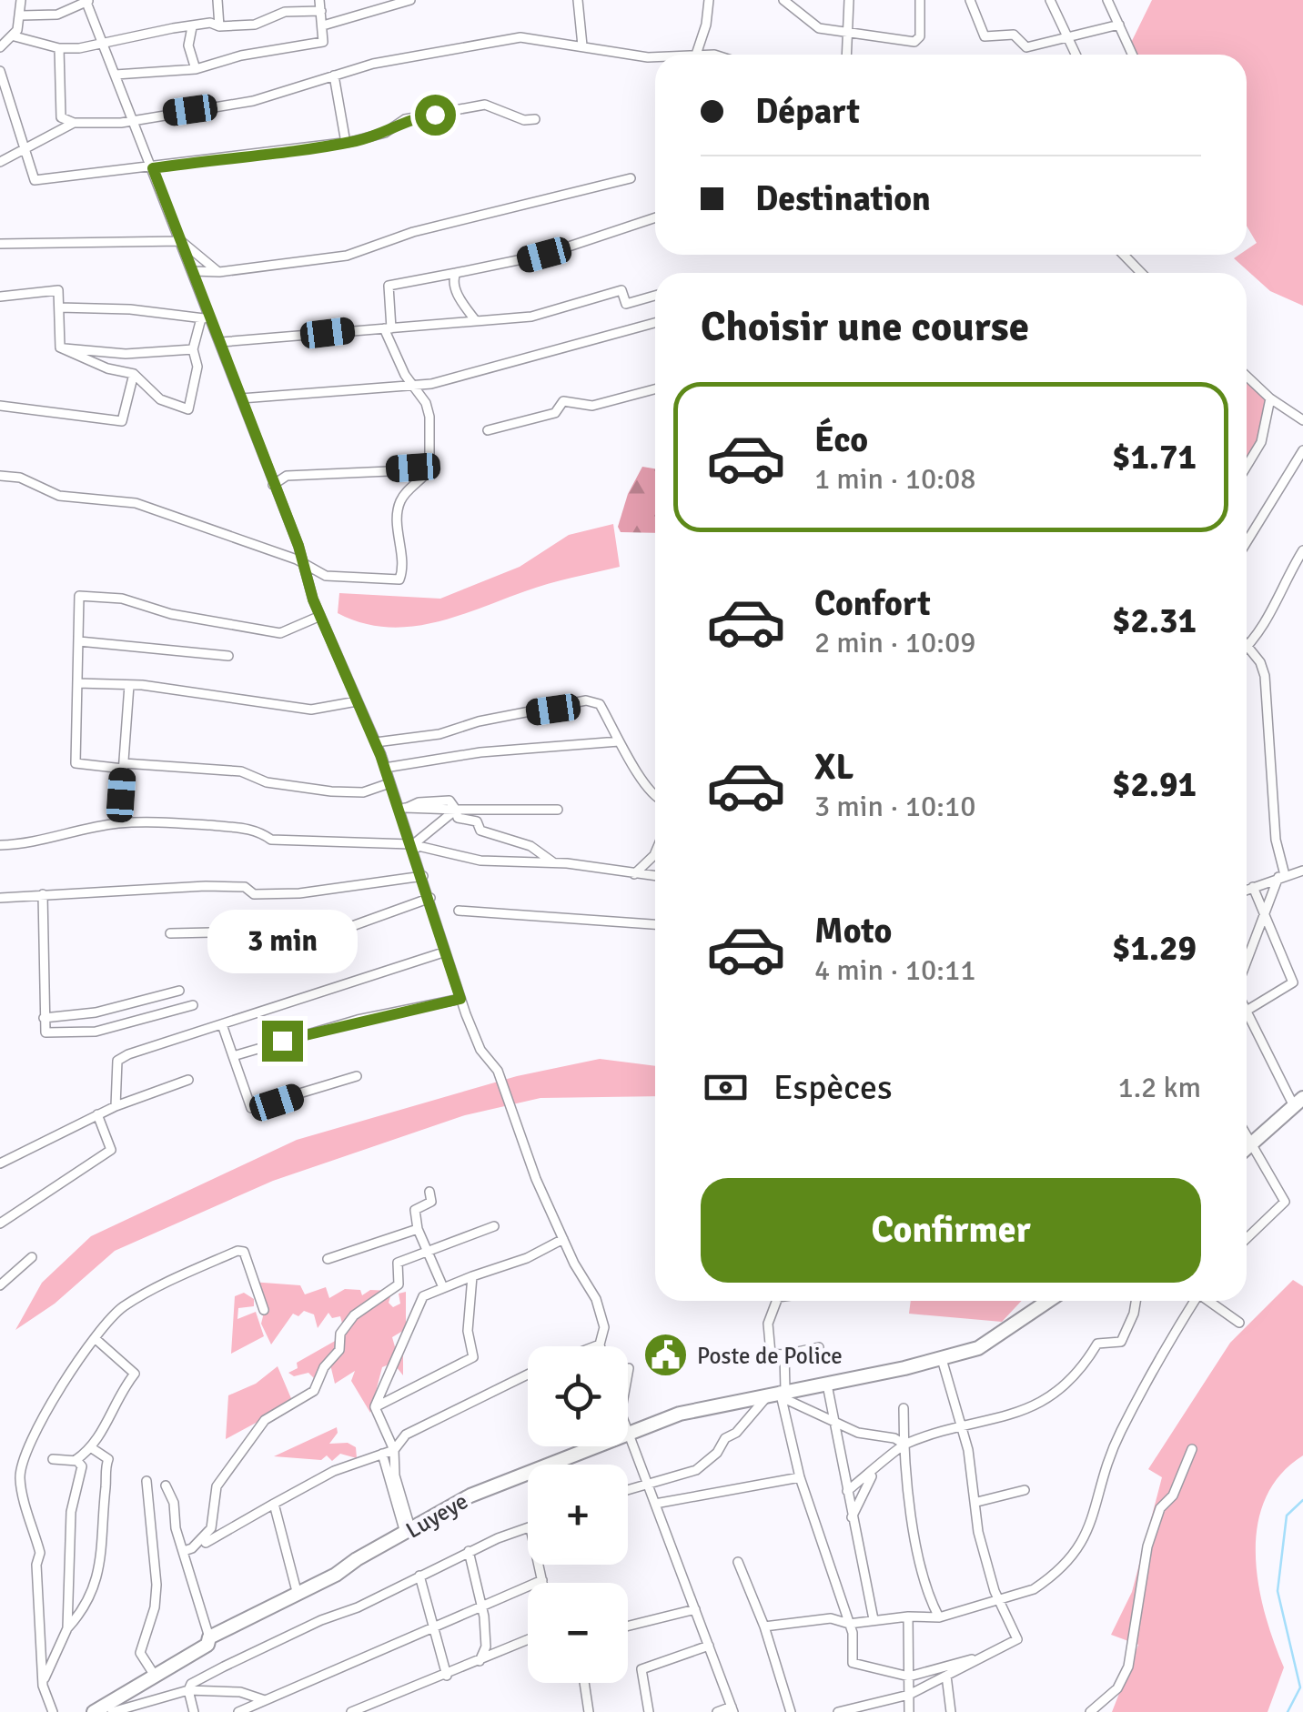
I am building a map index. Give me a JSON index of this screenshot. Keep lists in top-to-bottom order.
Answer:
{
  "streets": {
    "street": ["Luyeye"]
  },
  "places": {
    "public building": ["Poste de Police"]
  },
  "page": {
    "banner": ["Départ", "Destination"],
    "heading": "Choisir une course",
    "list": [
      {
        "name": "Éco",
        "note": "1 min · 10:08",
        "value": "$1.71"
      },
      {
        "name": "Confort",
        "note": "2 min · 10:09",
        "value": "$2.31"
      },
      {
        "name": "XL",
        "note": "3 min · 10:10",
        "value": "$2.91"
      },
      {
        "name": "Moto",
        "note": "4 min · 10:11",
        "value": "$1.29"
      }
    ],
    "bubble": "3 min",
    "pay": ["Espèces", "1.2 km"],
    "buttons": "Confirmer",
    "map_buttons": ["+", "−"]
  }
}
